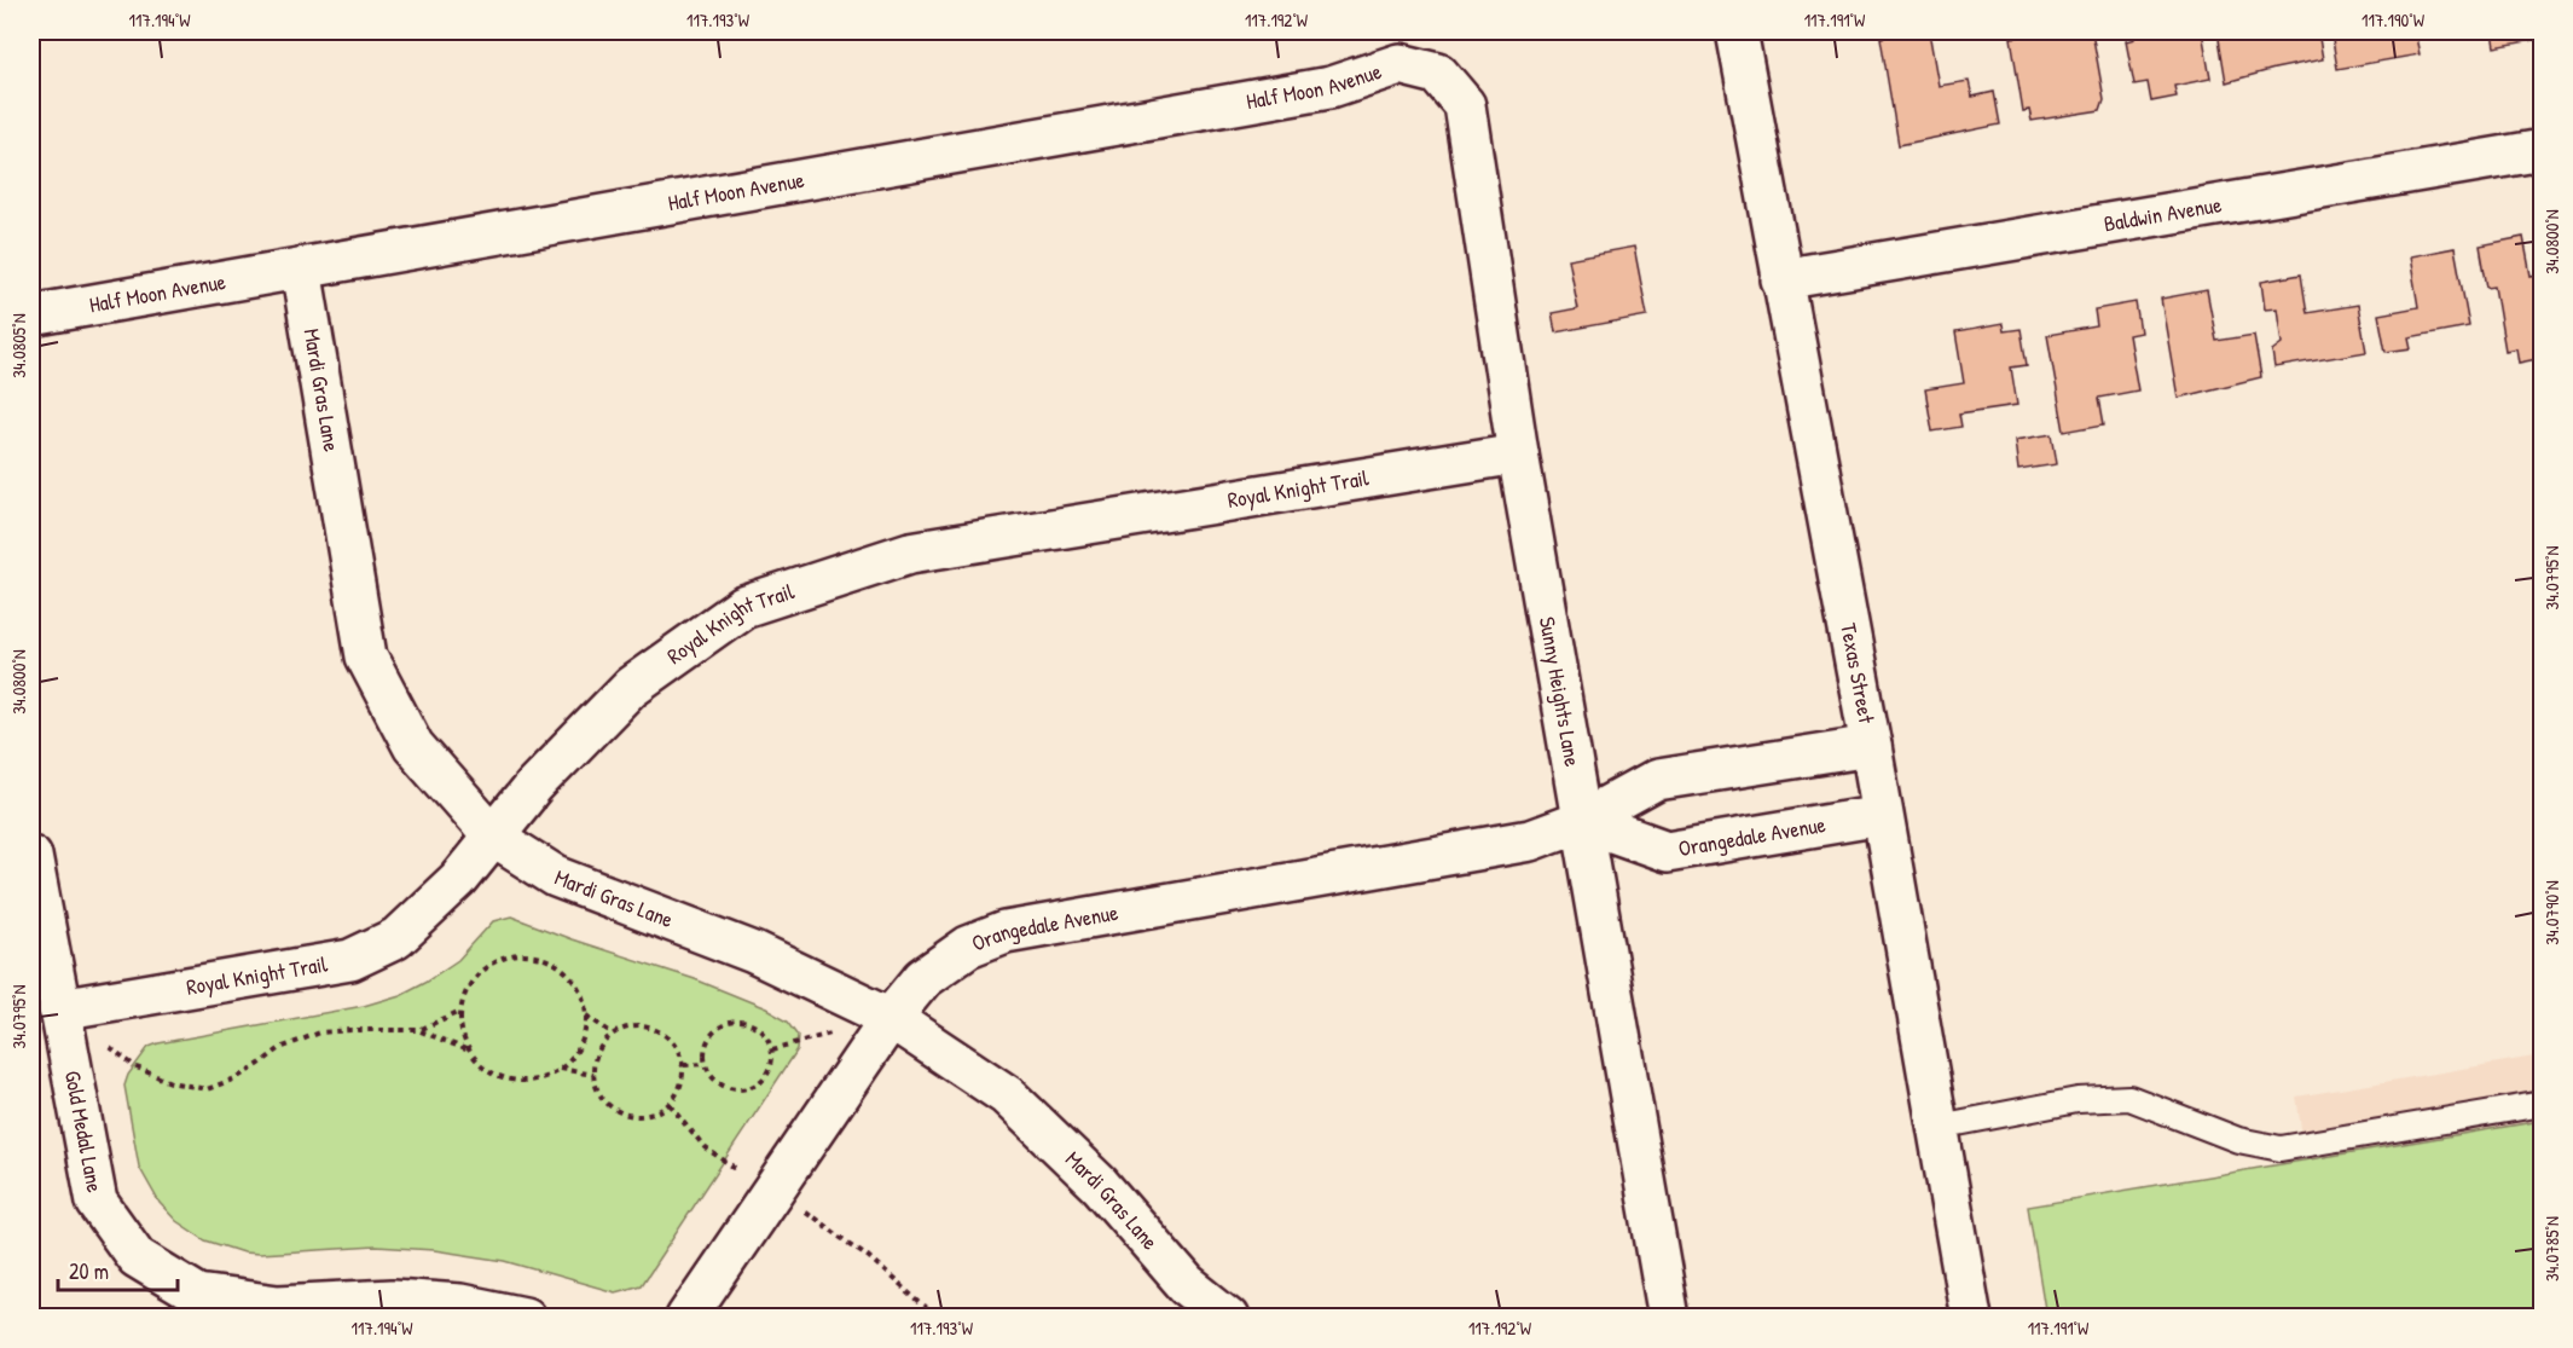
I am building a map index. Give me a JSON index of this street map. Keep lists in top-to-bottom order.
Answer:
{
  "streets": {
    "street": [
      "Half Moon Avenue",
      "Baldwin Avenue",
      "Mardi Gras Lane",
      "Royal Knight Trail",
      "Texas Street",
      "Sunny Heights Lane",
      "Orangedale Avenue",
      "Gold Medal Lane"
    ]
  },
  "crossings": [
    ["Half Moon Avenue", "Mardi Gras Lane"],
    ["Half Moon Avenue", "Sunny Heights Lane"],
    ["Baldwin Avenue", "Texas Street"],
    ["Mardi Gras Lane", "Royal Knight Trail"],
    ["Mardi Gras Lane", "Orangedale Avenue"],
    ["Royal Knight Trail", "Sunny Heights Lane"],
    ["Royal Knight Trail", "Gold Medal Lane"],
    ["Texas Street", "Orangedale Avenue"],
    ["Sunny Heights Lane", "Orangedale Avenue"]
  ],
  "scale_bar": "20 m",
  "coordinates": [
    "117.194°W",
    "117.193°W",
    "117.192°W",
    "117.191°W",
    "117.190°W",
    "34.0800°N",
    "34.0805°N",
    "34.0795°N",
    "34.0790°N",
    "34.0785°N"
  ]
}
